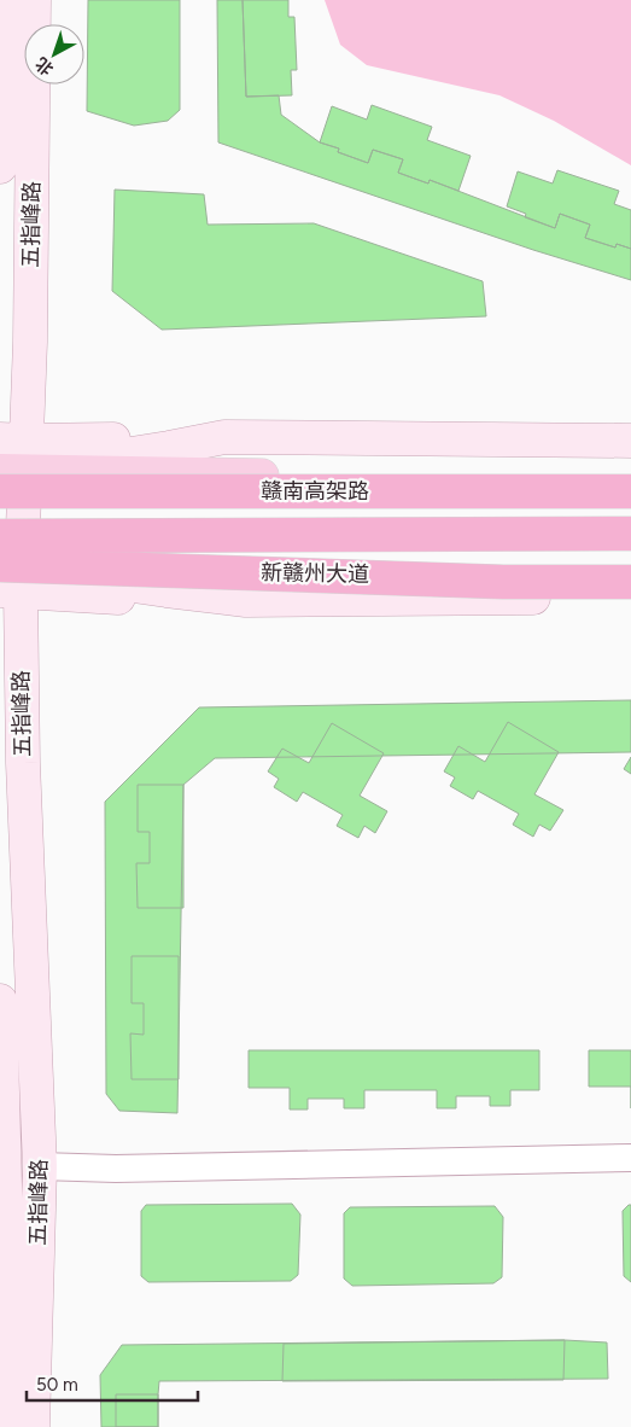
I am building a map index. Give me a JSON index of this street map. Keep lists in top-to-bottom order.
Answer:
{
  "streets": {
    "highway": ["赣南高架路"],
    "main road": ["五指峰路"]
  },
  "scale_bar": "50 m",
  "north": "bottom left"
}
